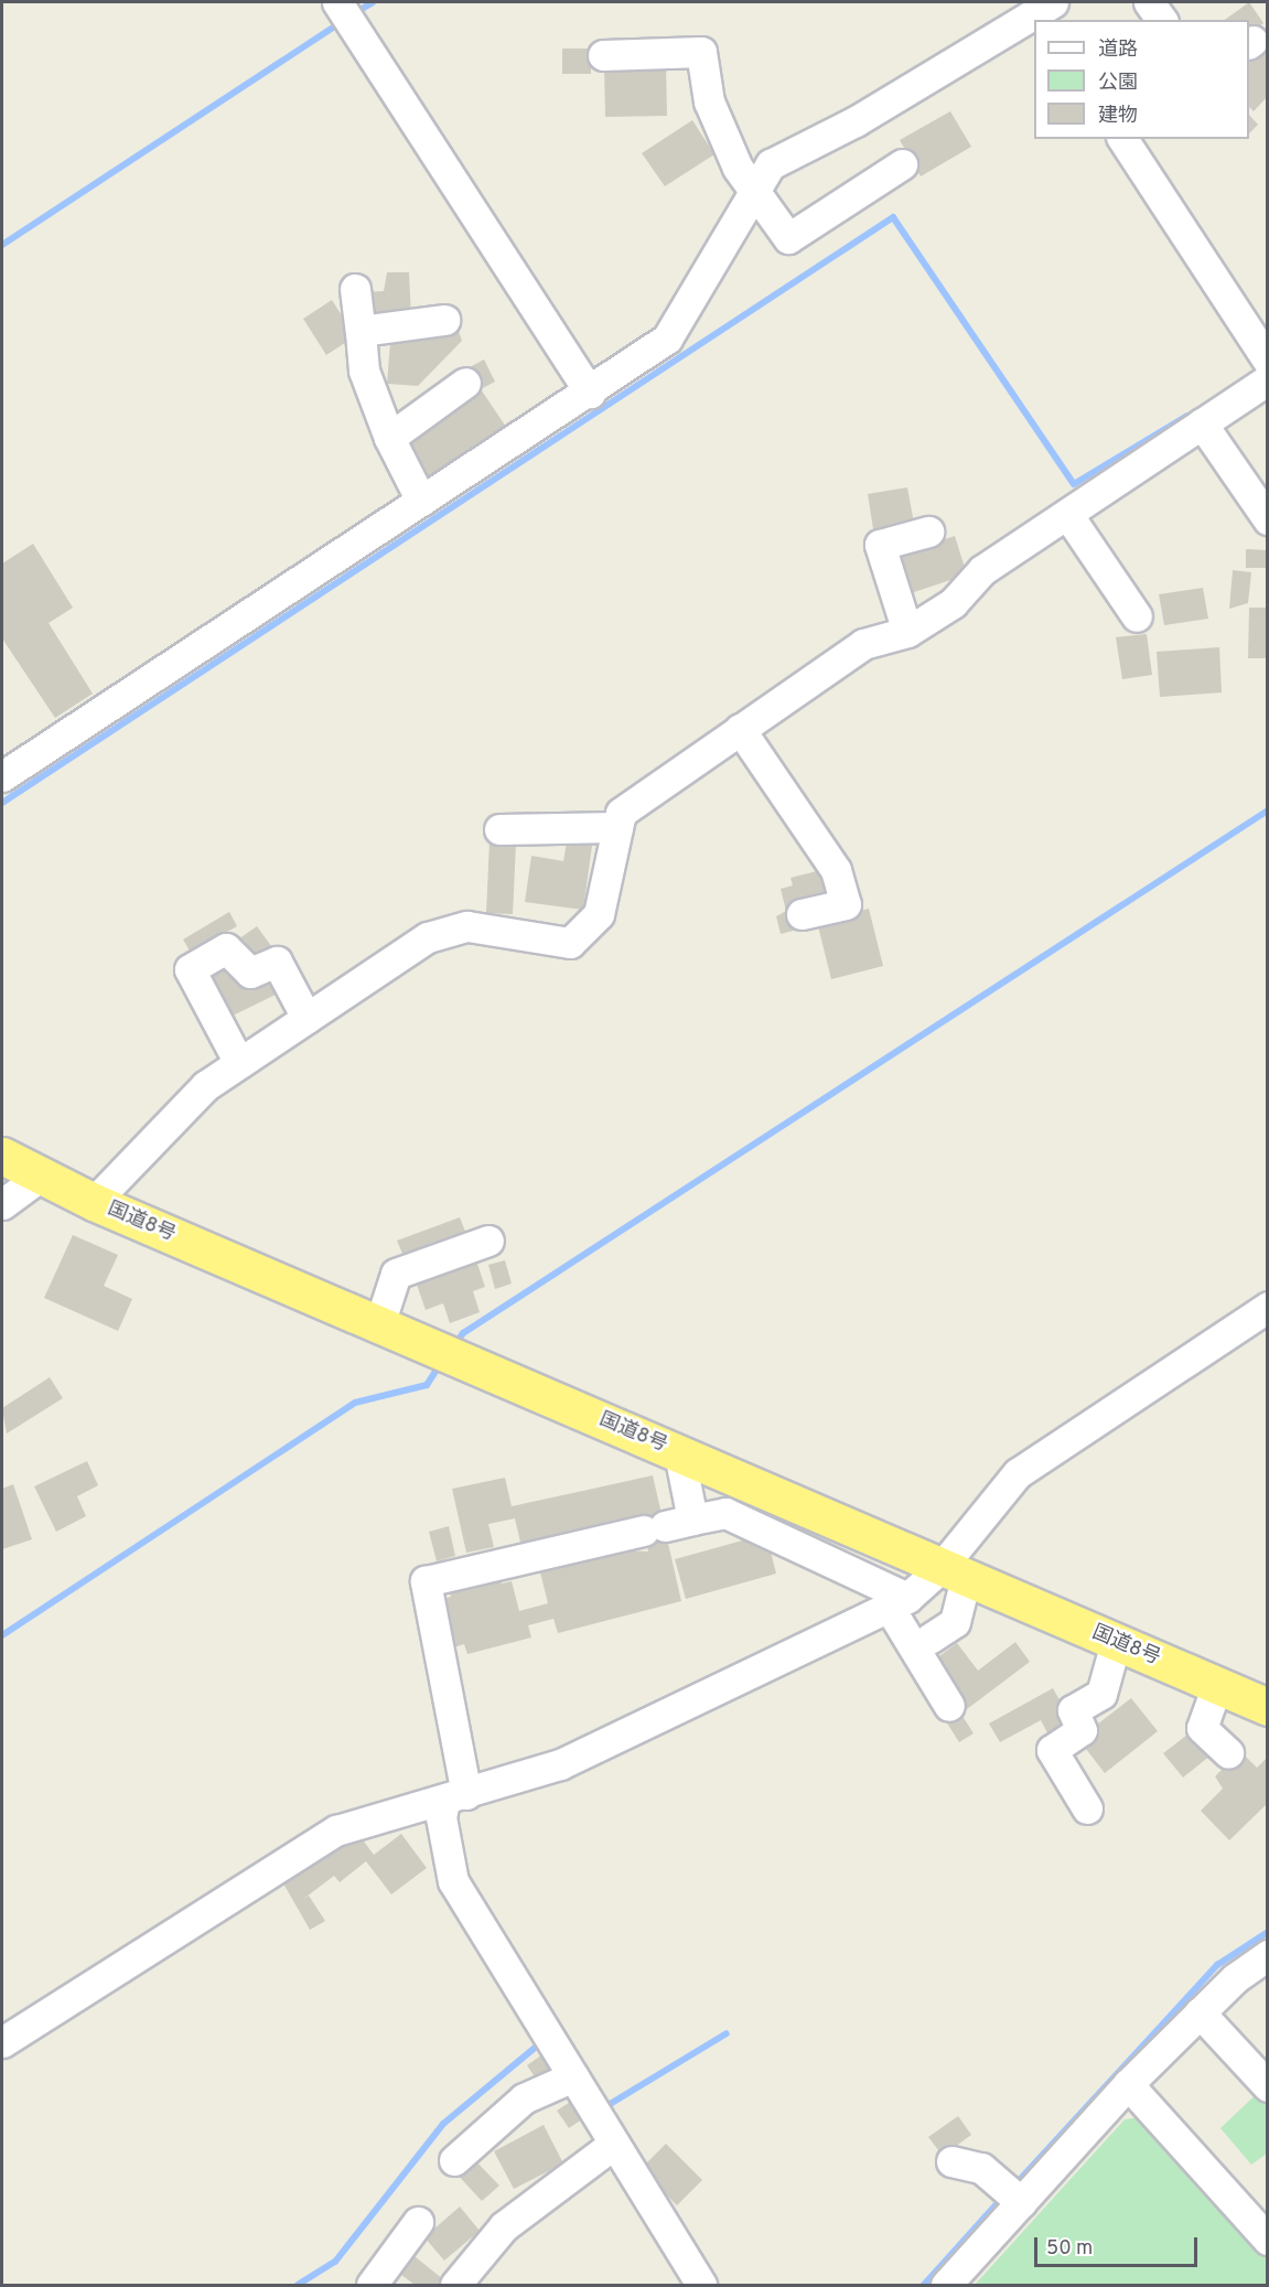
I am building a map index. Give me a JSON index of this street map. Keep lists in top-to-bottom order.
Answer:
{
  "streets": {
    "highway": ["国道8号"]
  },
  "legend": ["道路", "公園", "建物"],
  "scale_bar": "50 m"
}
